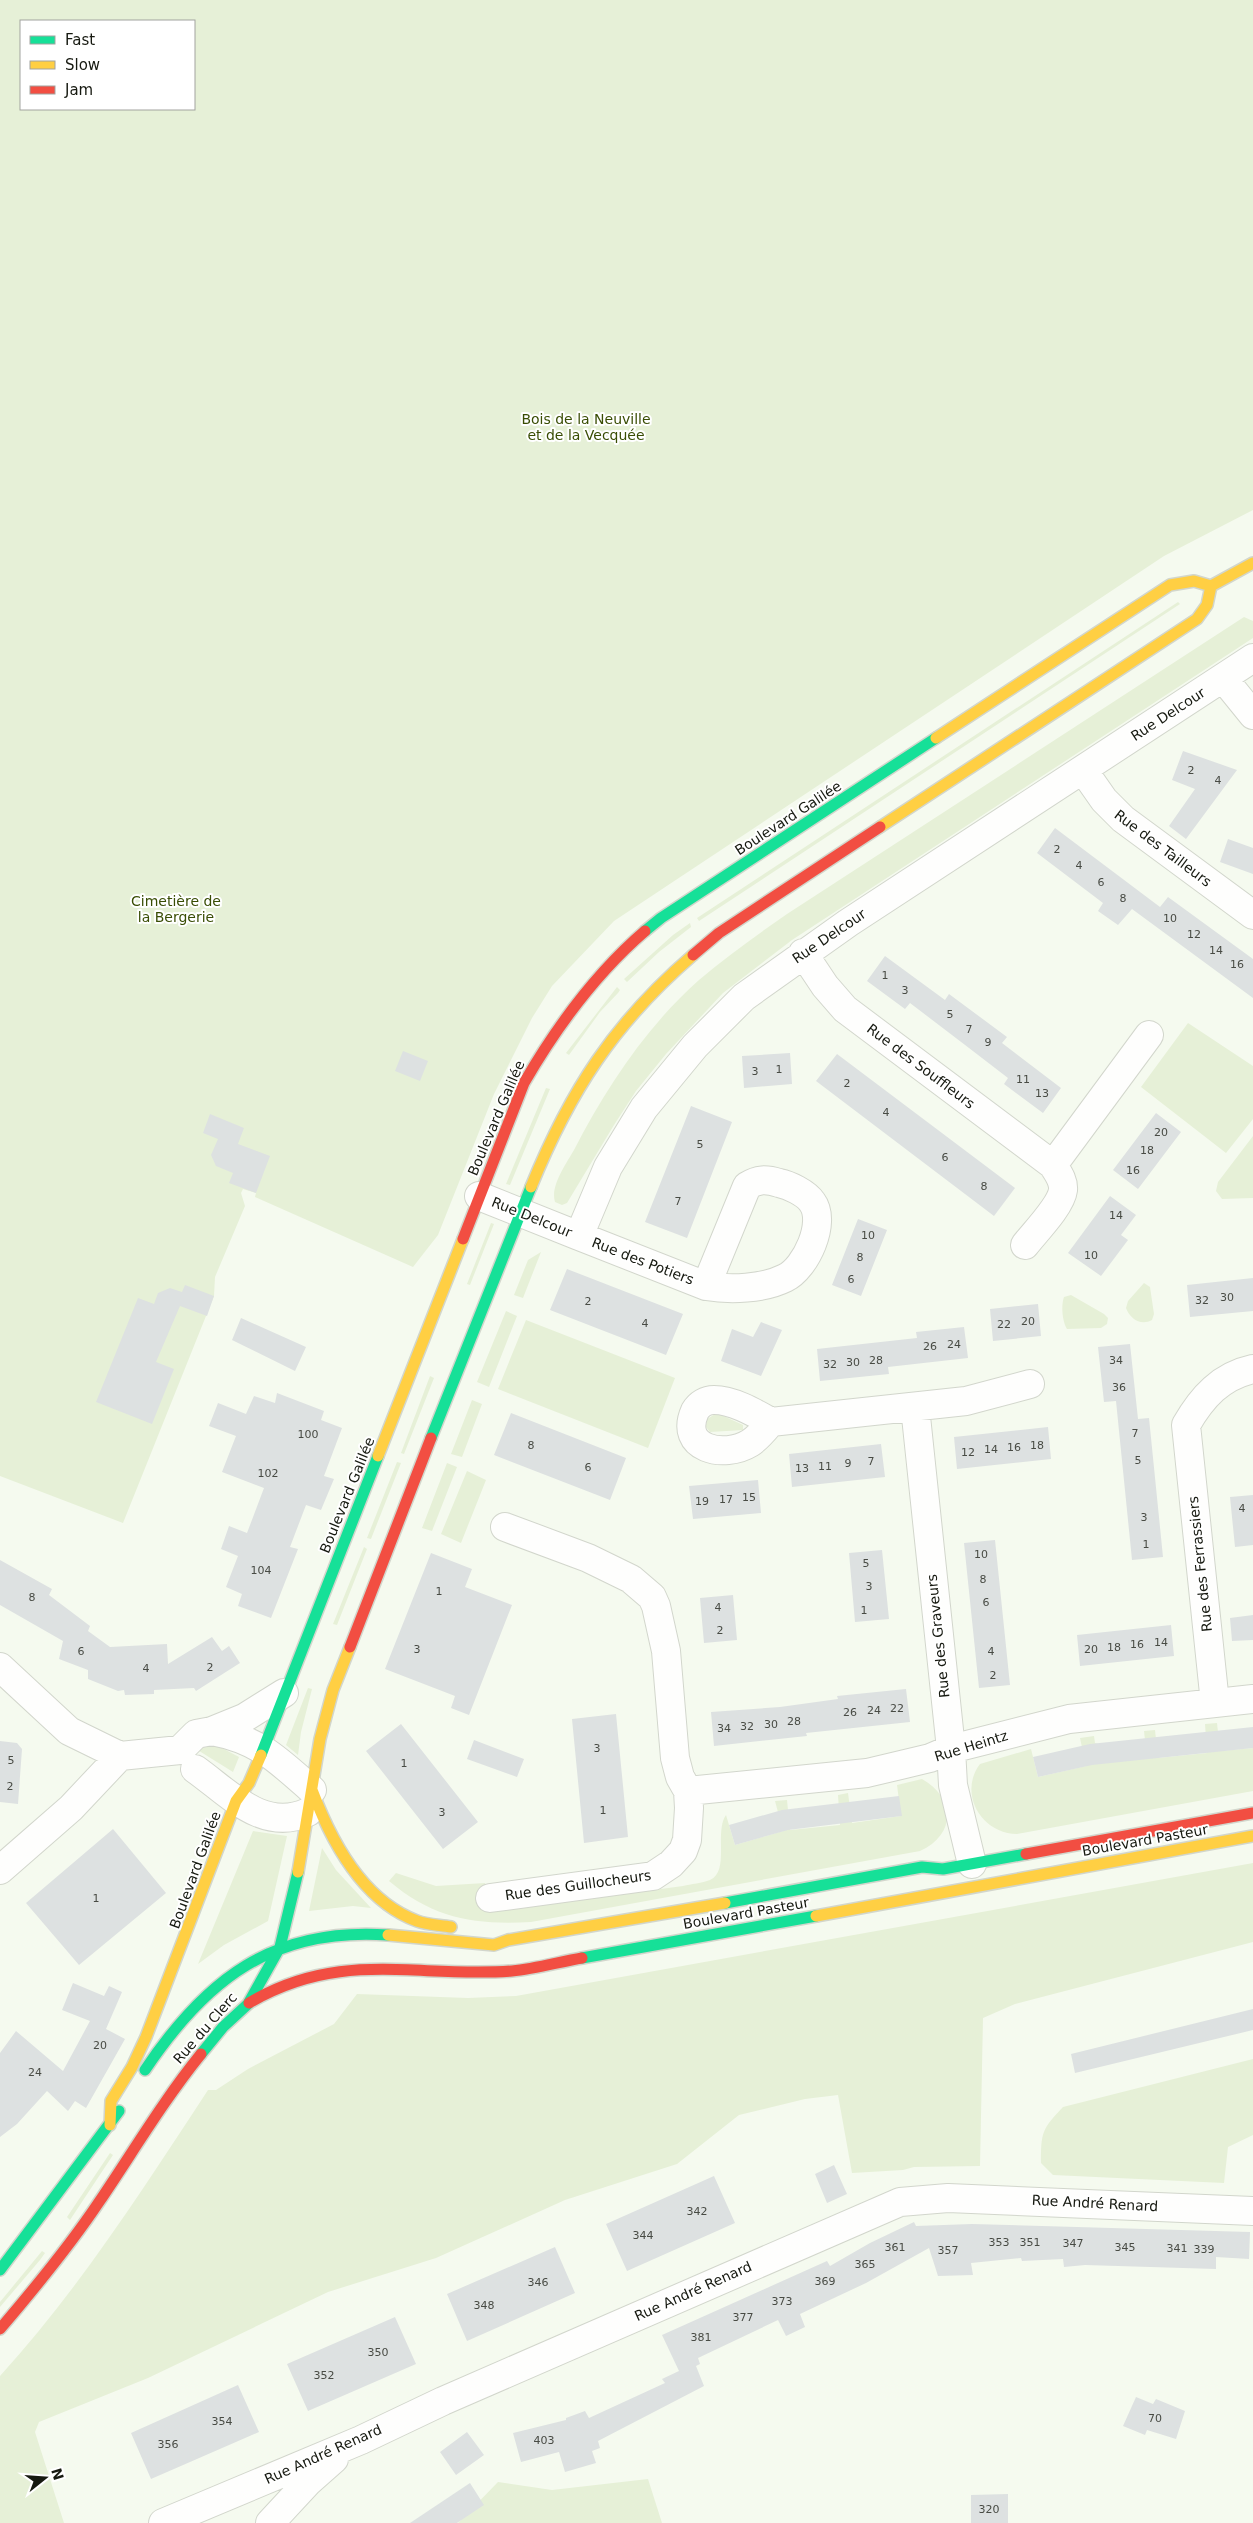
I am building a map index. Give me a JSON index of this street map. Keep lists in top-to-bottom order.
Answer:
{
  "streets": {
    "street": [
      "Rue Delcour",
      "Boulevard Galilée",
      "Rue des Tailleurs",
      "Rue des Souffleurs",
      "Rue des Potiers",
      "Rue des Ferrassiers",
      "Rue des Graveurs",
      "Rue Heintz",
      "Boulevard Pasteur",
      "Rue des Guillocheurs",
      "Rue du Clerc",
      "Rue André Renard"
    ]
  },
  "crossings": [
    ["Rue Delcour", "Boulevard Galilée"],
    ["Rue Delcour", "Rue des Tailleurs"],
    ["Rue Delcour", "Rue des Souffleurs"],
    ["Rue Delcour", "Rue des Potiers"],
    ["Rue des Ferrassiers", "Rue Heintz"],
    ["Rue des Graveurs", "Rue Heintz"],
    ["Rue des Graveurs", "Boulevard Pasteur"],
    ["Rue Heintz", "Rue des Guillocheurs"],
    ["Boulevard Pasteur", "Rue du Clerc"]
  ],
  "parks": ["Bois de la Neuville et de la Vecquée", "Cimetière de la Bergerie"],
  "house_numbers": [
    "2",
    "4",
    "2",
    "4",
    "6",
    "8",
    "10",
    "12",
    "14",
    "16",
    "1",
    "3",
    "5",
    "7",
    "9",
    "1",
    "3",
    "11",
    "2",
    "13",
    "4",
    "20",
    "5",
    "18",
    "6",
    "16",
    "8",
    "7",
    "14",
    "10",
    "10",
    "8",
    "6",
    "30",
    "32",
    "2",
    "20",
    "4",
    "22",
    "24",
    "26",
    "28",
    "34",
    "30",
    "32",
    "36",
    "7",
    "100",
    "8",
    "18",
    "16",
    "14",
    "12",
    "5",
    "7",
    "9",
    "11",
    "6",
    "13",
    "102",
    "15",
    "17",
    "19",
    "4",
    "3",
    "1",
    "10",
    "5",
    "104",
    "8",
    "3",
    "1",
    "8",
    "6",
    "4",
    "1",
    "2",
    "14",
    "16",
    "18",
    "3",
    "20",
    "6",
    "4",
    "2",
    "4",
    "2",
    "22",
    "24",
    "26",
    "28",
    "30",
    "32",
    "34",
    "3",
    "5",
    "1",
    "2",
    "1",
    "3",
    "1",
    "20",
    "24",
    "342",
    "344",
    "353",
    "351",
    "347",
    "361",
    "345",
    "341",
    "339",
    "357",
    "365",
    "369",
    "346",
    "373",
    "348",
    "377",
    "381",
    "350",
    "352",
    "70",
    "354",
    "403",
    "356",
    "320"
  ],
  "legend": ["Fast", "Slow", "Jam"],
  "north": "right"
}
